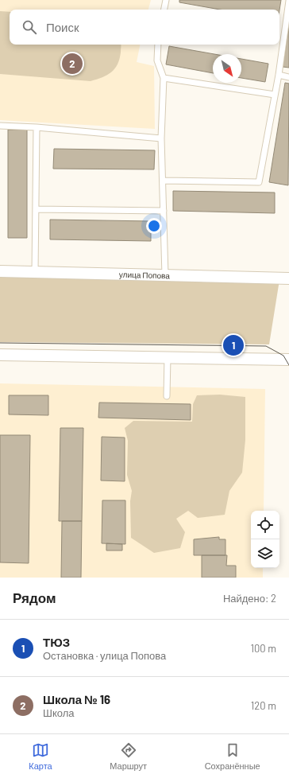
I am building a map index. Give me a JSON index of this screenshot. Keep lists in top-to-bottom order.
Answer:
{
  "streets": {
    "street": ["улица Попова"]
  },
  "north": "bottom right",
  "page": {
    "search": "Поиск",
    "pins": ["2", "1"],
    "heading": ["Рядом", "Найдено: 2"],
    "list": [
      {
        "mark": "1",
        "name": "ТЮЗ",
        "note": "Остановка · улица Попова",
        "value": "100 m"
      },
      {
        "mark": "2",
        "name": "Школа № 16",
        "note": "Школа",
        "value": "120 m"
      }
    ],
    "nav": ["Карта", "Маршрут", "Сохранённые"]
  }
}
